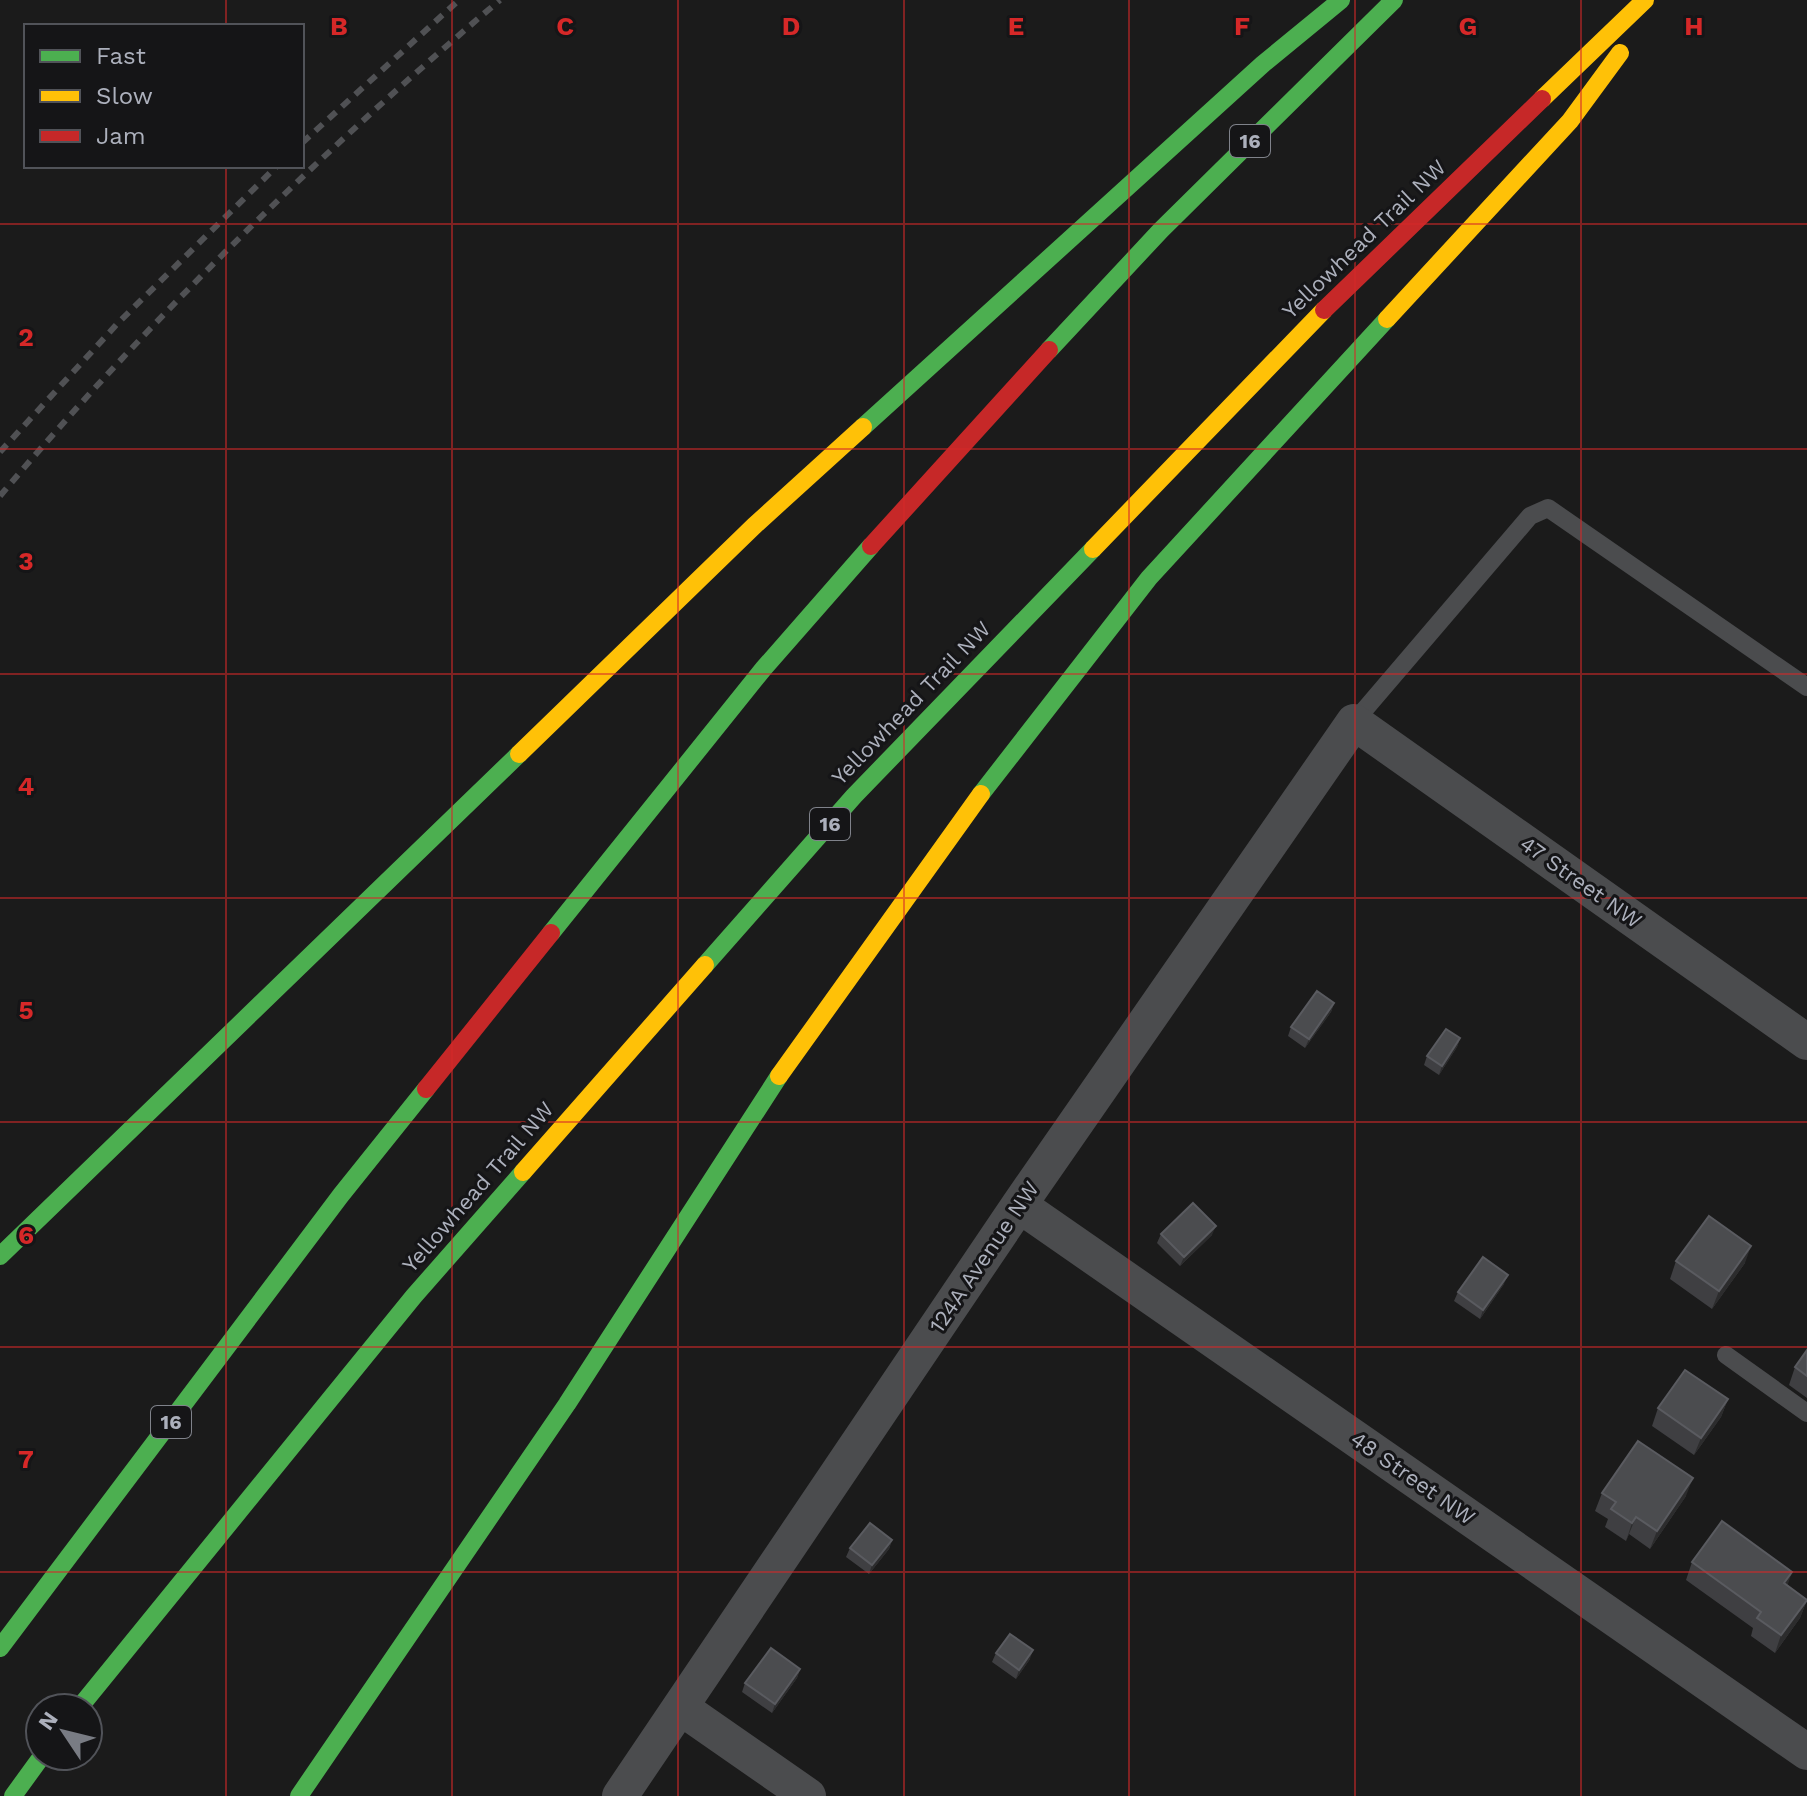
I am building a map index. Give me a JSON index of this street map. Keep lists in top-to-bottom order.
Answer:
{
  "streets": {
    "highway": ["16", "Yellowhead Trail NW"],
    "street": ["47 Street NW", "124A Avenue NW", "48 Street NW"]
  },
  "crossings": [
    ["47 Street NW", "124A Avenue NW"],
    ["124A Avenue NW", "48 Street NW"]
  ],
  "legend": ["Fast", "Slow", "Jam"],
  "north": "top left",
  "grid": {
    "columns": [
      "B",
      "C",
      "D",
      "E",
      "F",
      "G",
      "H"
    ],
    "rows": [
      "2",
      "3",
      "4",
      "5",
      "6",
      "7"
    ]
  }
}
